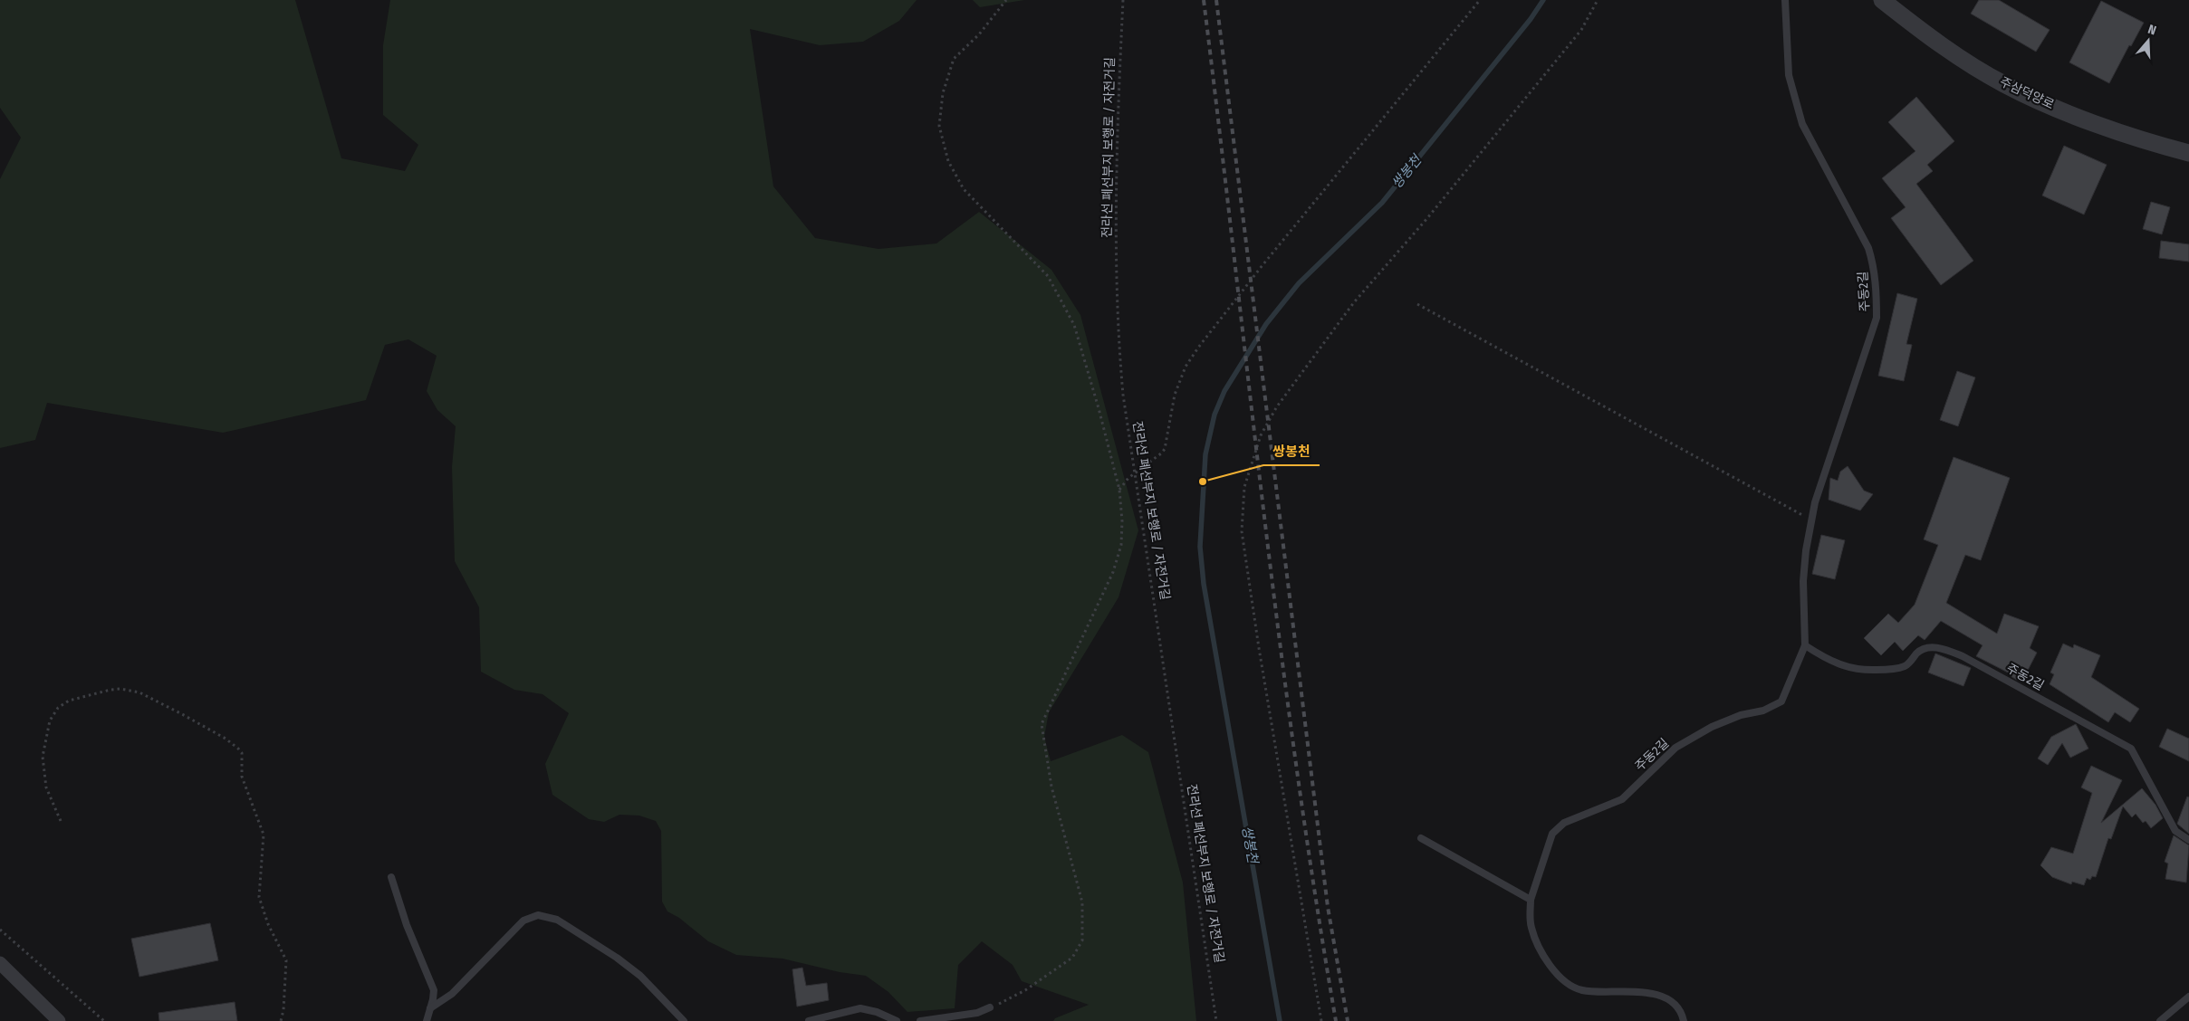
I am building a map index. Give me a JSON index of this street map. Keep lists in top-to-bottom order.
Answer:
{
  "streets": {
    "street": ["주삼덕양로"],
    "lane": ["주동2길"],
    "path": ["전라선 폐선부지 보행로 / 자전거길"]
  },
  "water": ["쌍봉천"],
  "places": ["쌍봉천"],
  "north": "top"
}
